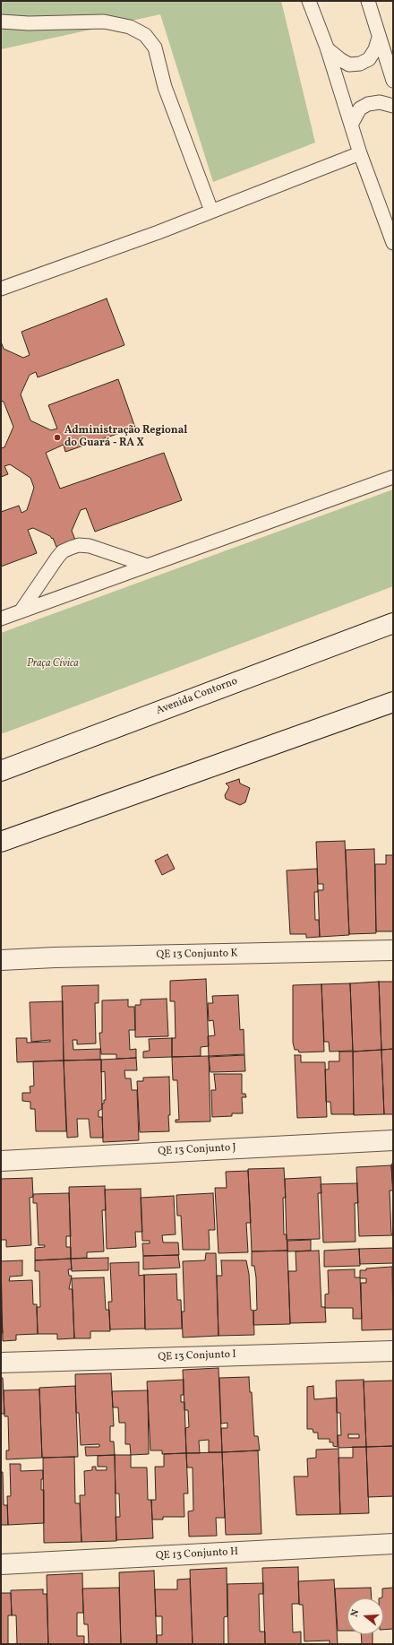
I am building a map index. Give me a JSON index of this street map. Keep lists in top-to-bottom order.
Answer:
{
  "streets": {
    "street": [
      "Avenida Contorno",
      "QE 13 Conjunto K",
      "QE 13 Conjunto J",
      "QE 13 Conjunto I",
      "QE 13 Conjunto H"
    ]
  },
  "parks": ["Praça Cívica"],
  "places": ["Administração Regional do Guará - RA X"],
  "north": "left"
}
